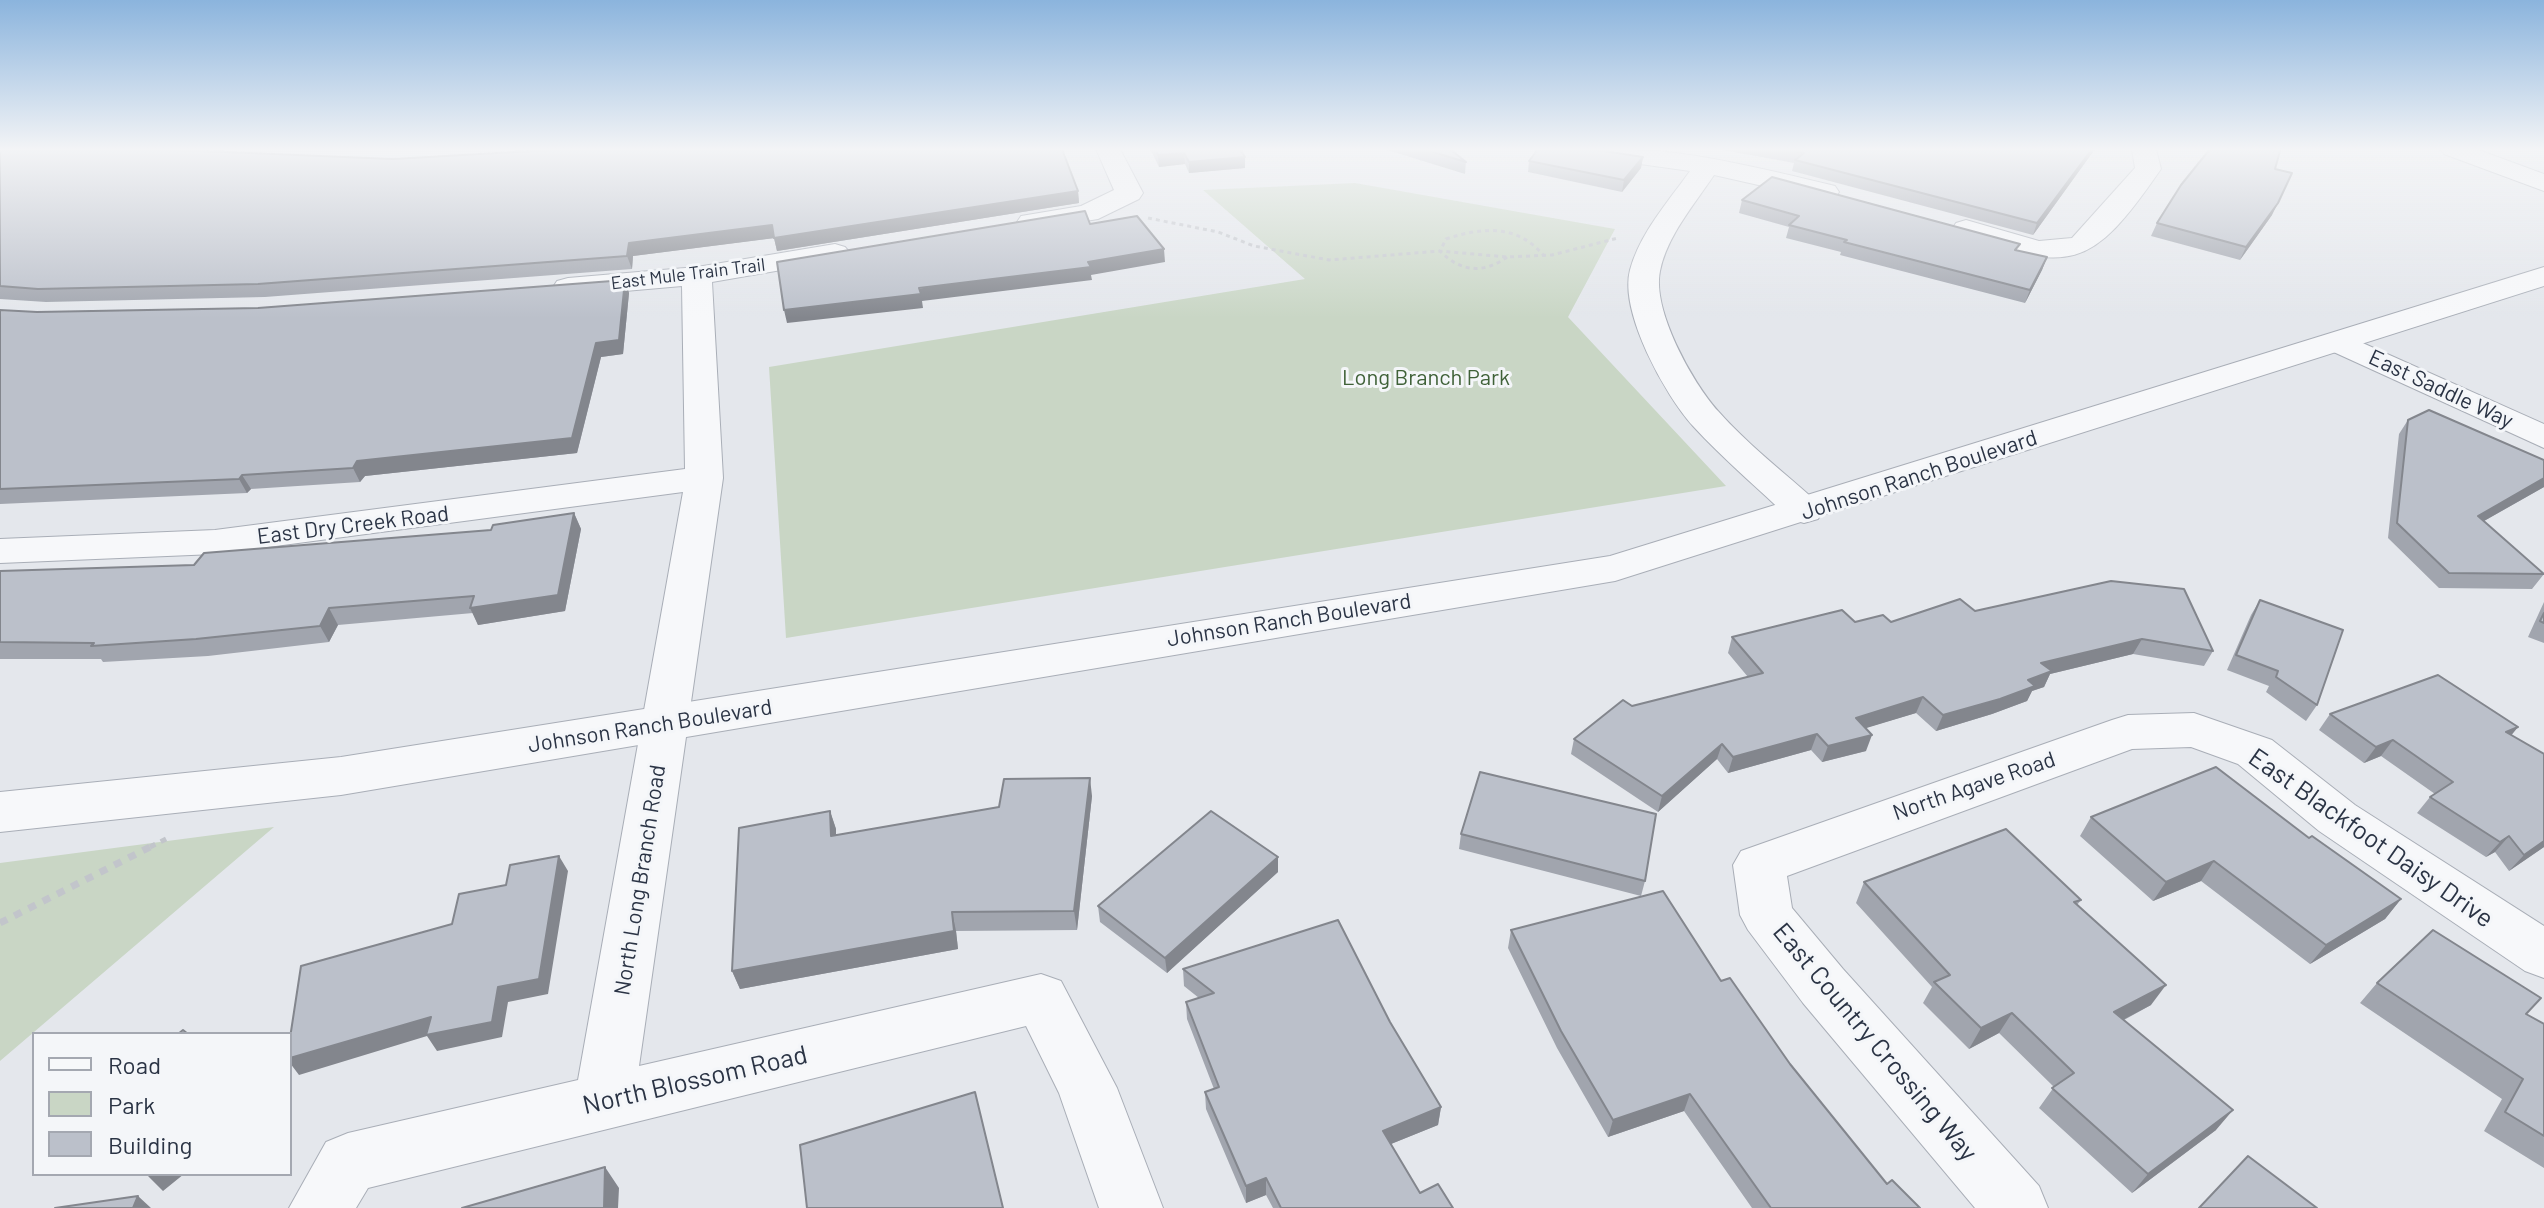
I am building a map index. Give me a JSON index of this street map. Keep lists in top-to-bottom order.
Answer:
{
  "streets": {
    "street": [
      "East Mule Train Trail",
      "East Saddle Way",
      "Johnson Ranch Boulevard",
      "East Dry Creek Road",
      "North Agave Road",
      "East Blackfoot Daisy Drive",
      "North Long Branch Road",
      "East Country Crossing Way",
      "North Blossom Road"
    ]
  },
  "crossings": [
    ["East Mule Train Trail", "North Long Branch Road"],
    ["East Saddle Way", "Johnson Ranch Boulevard"],
    ["Johnson Ranch Boulevard", "North Long Branch Road"],
    ["East Dry Creek Road", "North Long Branch Road"],
    ["North Agave Road", "East Blackfoot Daisy Drive"],
    ["North Agave Road", "East Country Crossing Way"],
    ["North Long Branch Road", "North Blossom Road"]
  ],
  "parks": ["Long Branch Park"],
  "legend": ["Road", "Park", "Building"]
}
